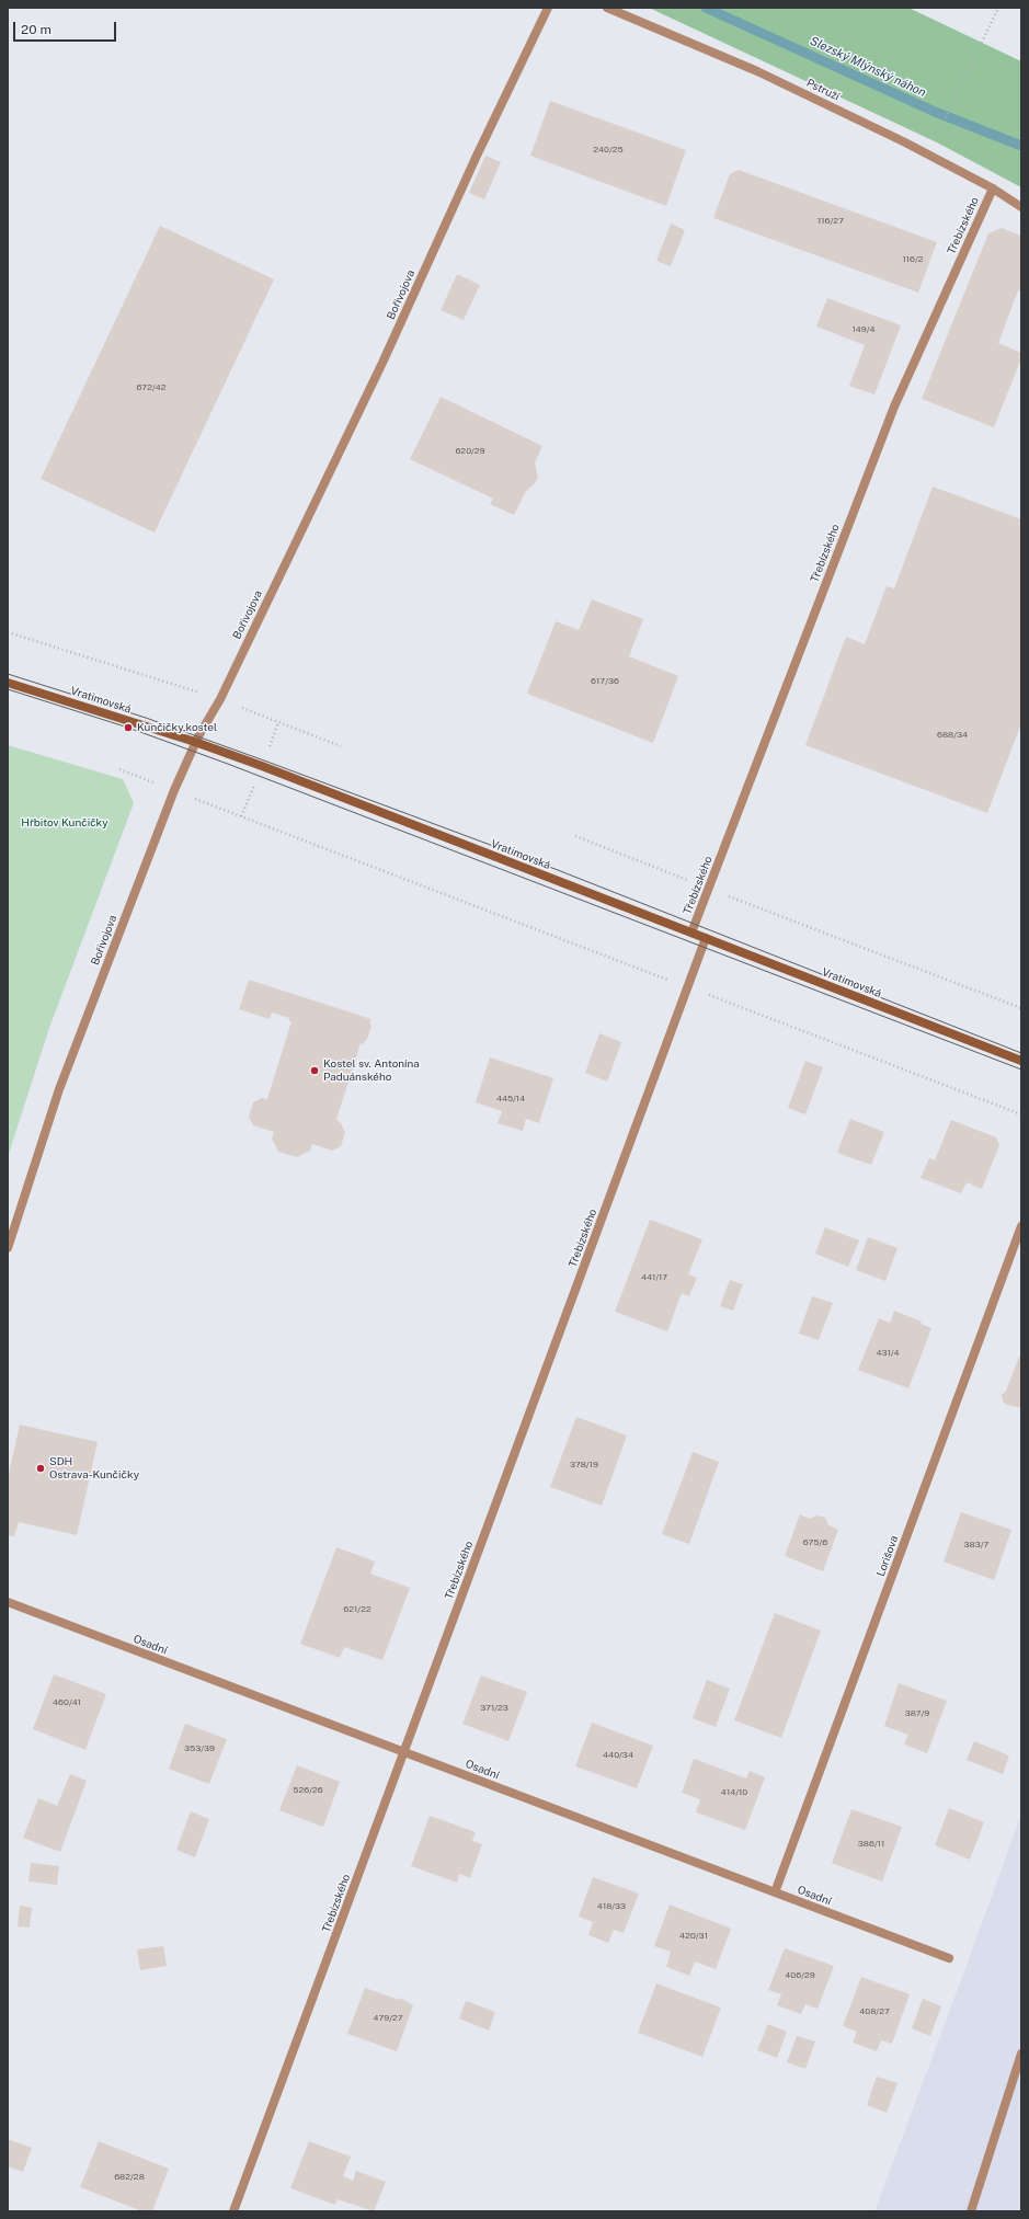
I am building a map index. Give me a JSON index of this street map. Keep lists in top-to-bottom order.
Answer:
{
  "streets": {
    "street": [
      "Pstruží",
      "Třebízského",
      "Bořivojova",
      "Vratimovská",
      "Lorišova",
      "Osadní"
    ]
  },
  "crossings": [
    ["Pstruží", "Třebízského"],
    ["Třebízského", "Vratimovská"],
    ["Třebízského", "Osadní"],
    ["Bořivojova", "Vratimovská"],
    ["Lorišova", "Osadní"]
  ],
  "water": ["Slezský Mlýnský náhon"],
  "parks": ["Hřbitov Kunčičky"],
  "places": ["Kunčičky,kostel", "Kostel sv. Antonína Paduánského", "SDH Ostrava-Kunčičky"],
  "house_numbers": [
    "240/25",
    "116/27",
    "116/2",
    "149/4",
    "672/42",
    "620/29",
    "617/36",
    "688/34",
    "445/14",
    "441/17",
    "431/4",
    "378/19",
    "675/6",
    "383/7",
    "621/22",
    "460/41",
    "371/23",
    "387/9",
    "353/39",
    "440/34",
    "526/26",
    "414/10",
    "386/11",
    "418/33",
    "420/31",
    "406/29",
    "408/27",
    "479/27",
    "682/28"
  ],
  "scale_bar": "20 m"
}
